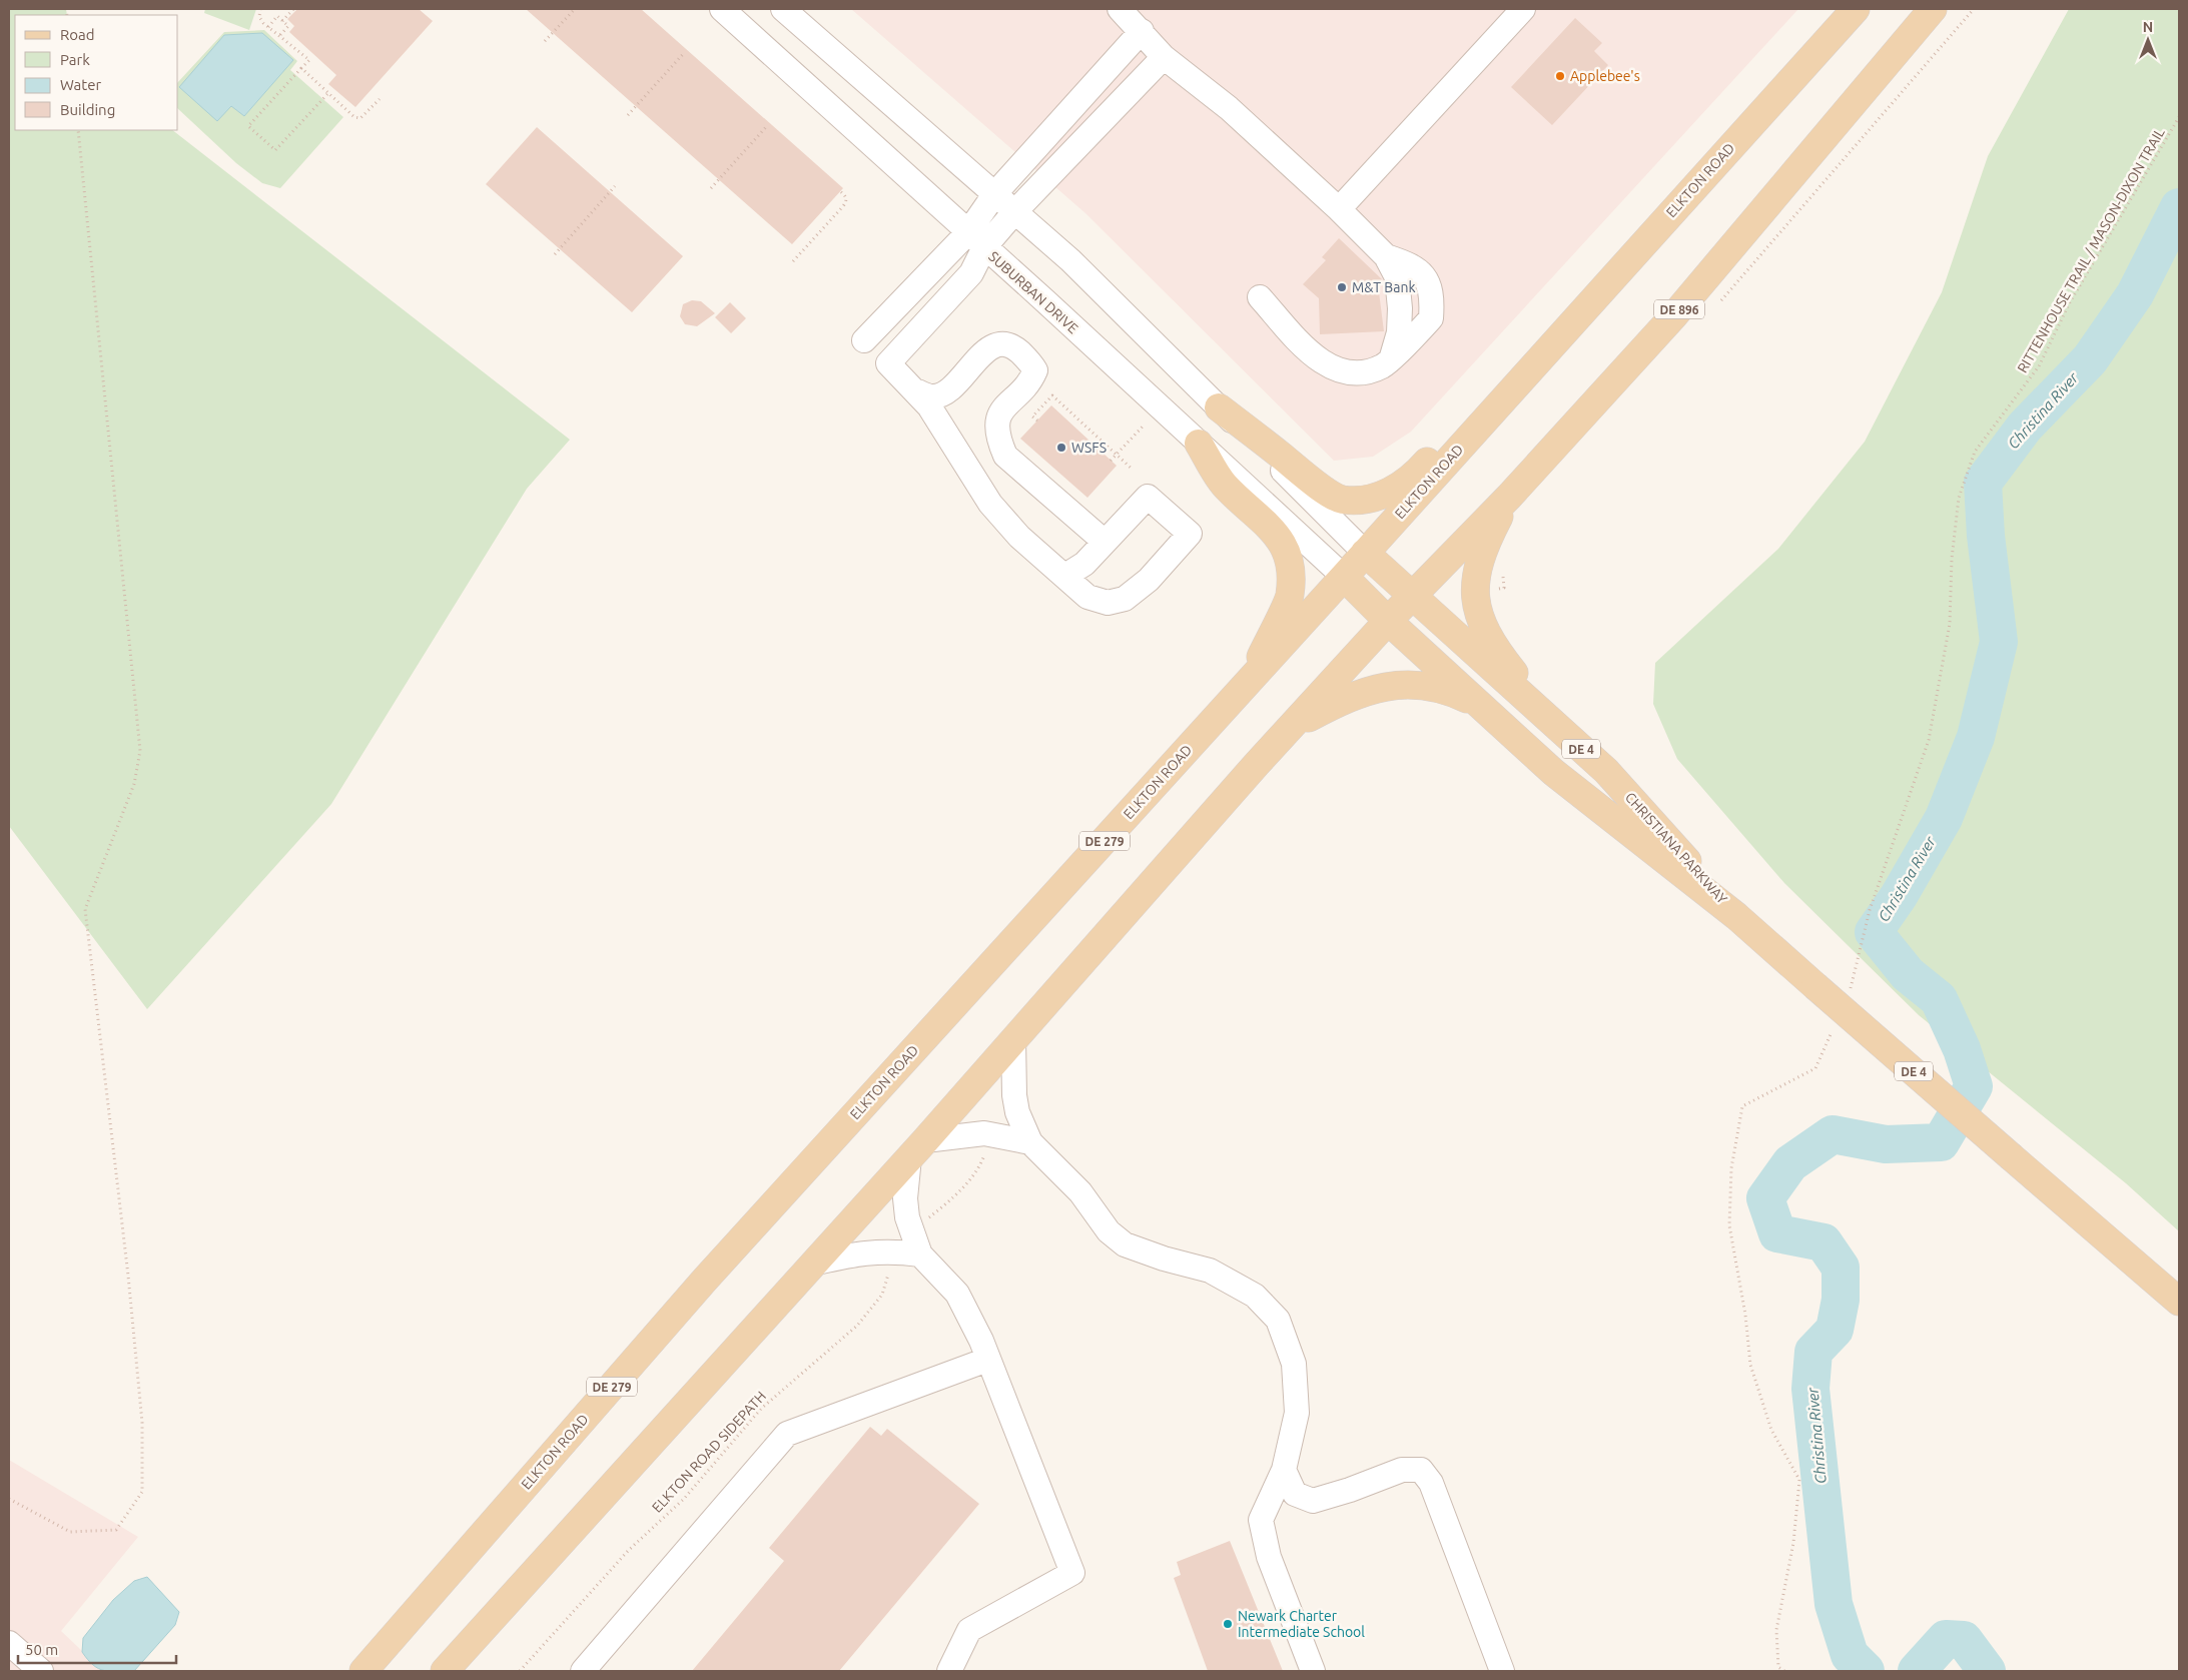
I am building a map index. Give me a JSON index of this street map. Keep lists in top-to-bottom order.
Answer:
{
  "streets": {
    "main road": [
      "ELKTON ROAD",
      "DE 896",
      "DE 4",
      "DE 279",
      "CHRISTIANA PARKWAY"
    ],
    "street": ["SUBURBAN DRIVE"],
    "path": ["RITTENHOUSE TRAIL / MASON-DIXON TRAIL", "ELKTON ROAD SIDEPATH"]
  },
  "crossings": [
    ["ELKTON ROAD", "SUBURBAN DRIVE"],
    ["ELKTON ROAD", "CHRISTIANA PARKWAY"],
    ["SUBURBAN DRIVE", "CHRISTIANA PARKWAY"],
    ["DE 896", "CHRISTIANA PARKWAY"],
    ["DE 4", "CHRISTIANA PARKWAY"]
  ],
  "water": ["Christina River"],
  "places": [
    "Applebee's",
    "M&T Bank",
    "WSFS",
    "Newark Charter Intermediate School"
  ],
  "legend": [
    "Road",
    "Park",
    "Water",
    "Building"
  ],
  "scale_bar": "50 m",
  "north": "top"
}
